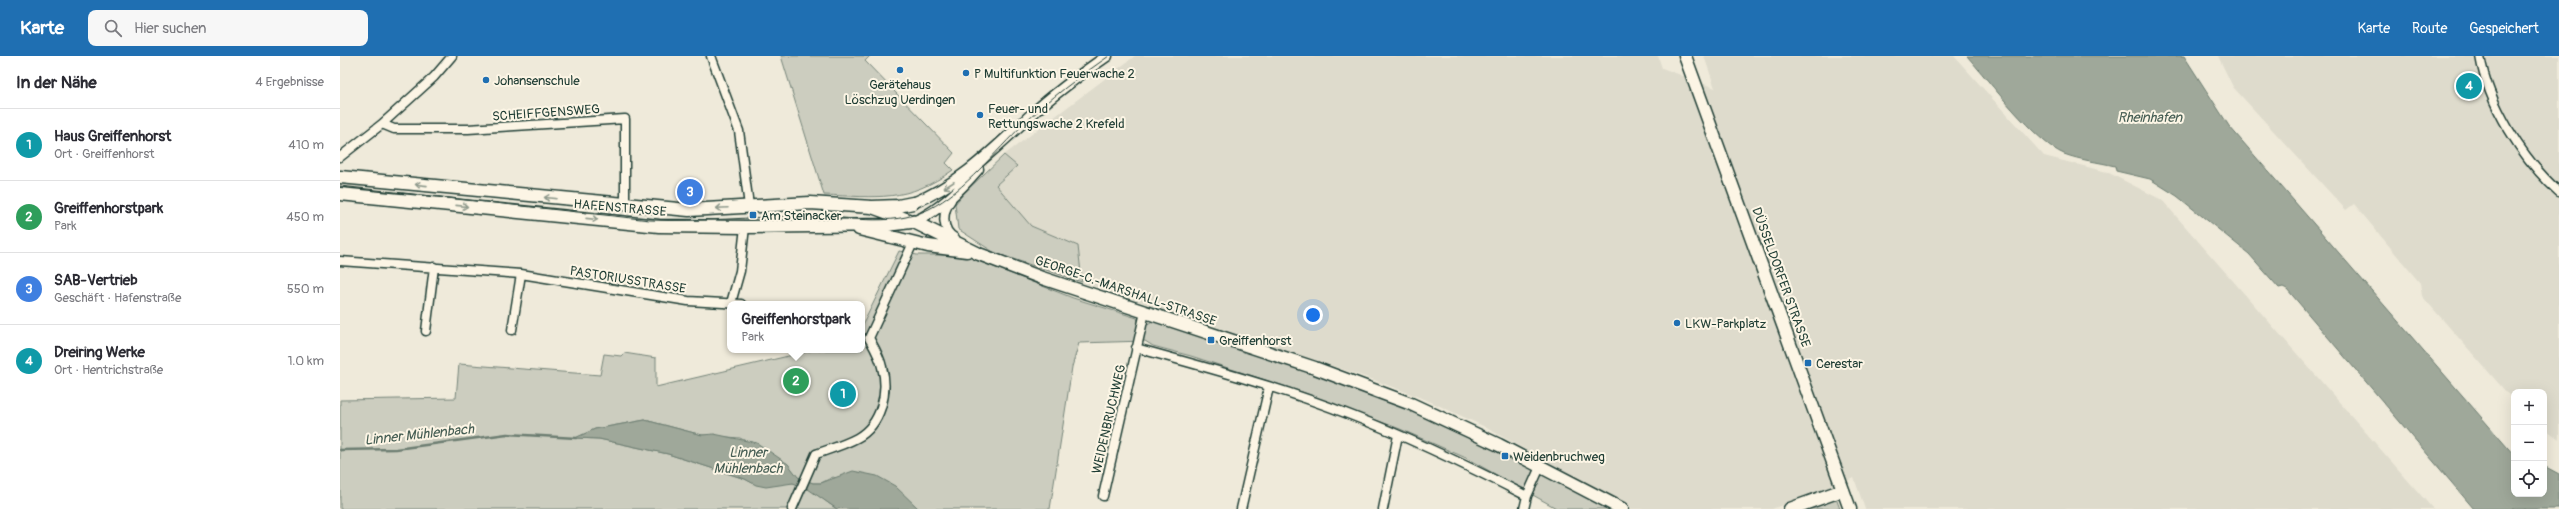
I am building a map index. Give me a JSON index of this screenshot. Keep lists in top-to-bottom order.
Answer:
{
  "streets": {
    "main road": ["HAFENSTRASSE", "DÜSSELDORFER STRASSE", "GEORGE-C.-MARSHALL-STRASSE"],
    "street": ["SCHEIFFGENSWEG", "PASTORIUSSTRASSE", "WEIDENBRUCHWEG"]
  },
  "crossings": [
    ["SCHEIFFGENSWEG", "HAFENSTRASSE"],
    ["HAFENSTRASSE", "GEORGE-C.-MARSHALL-STRASSE"],
    ["GEORGE-C.-MARSHALL-STRASSE", "WEIDENBRUCHWEG"]
  ],
  "water": ["Rheinhafen", "Linner Mühlenbach"],
  "places": {
    "other": [
      "Gerätehaus Löschzug Uerdingen",
      "P Multifunktion Feuerwache 2",
      "Johansenschule",
      "Feuer- und Rettungswache 2 Krefeld",
      "LKW-Parkplatz"
    ],
    "transit": [
      "Am Steinacker",
      "Greiffenhorst",
      "Cerestar",
      "Weidenbruchweg"
    ]
  },
  "page": {
    "header": "Karte",
    "search": "Hier suchen",
    "nav": ["Karte", "Route", "Gespeichert"],
    "heading": ["In der Nähe", "4 Ergebnisse"],
    "pins": [
      "4",
      "3",
      "2",
      "1"
    ],
    "list": [
      {
        "mark": "1",
        "name": "Haus Greiffenhorst",
        "note": "Ort · Greiffenhorst",
        "value": "410 m"
      },
      {
        "mark": "2",
        "name": "Greiffenhorstpark",
        "note": "Park",
        "value": "450 m"
      },
      {
        "mark": "3",
        "name": "SAB-Vertrieb",
        "note": "Geschäft · Hafenstraße",
        "value": "550 m"
      },
      {
        "mark": "4",
        "name": "Dreiring Werke",
        "note": "Ort · Hentrichstraße",
        "value": "1.0 km"
      }
    ],
    "popup": ["Greiffenhorstpark", "Park"],
    "map_buttons": ["+", "−"]
  }
}
